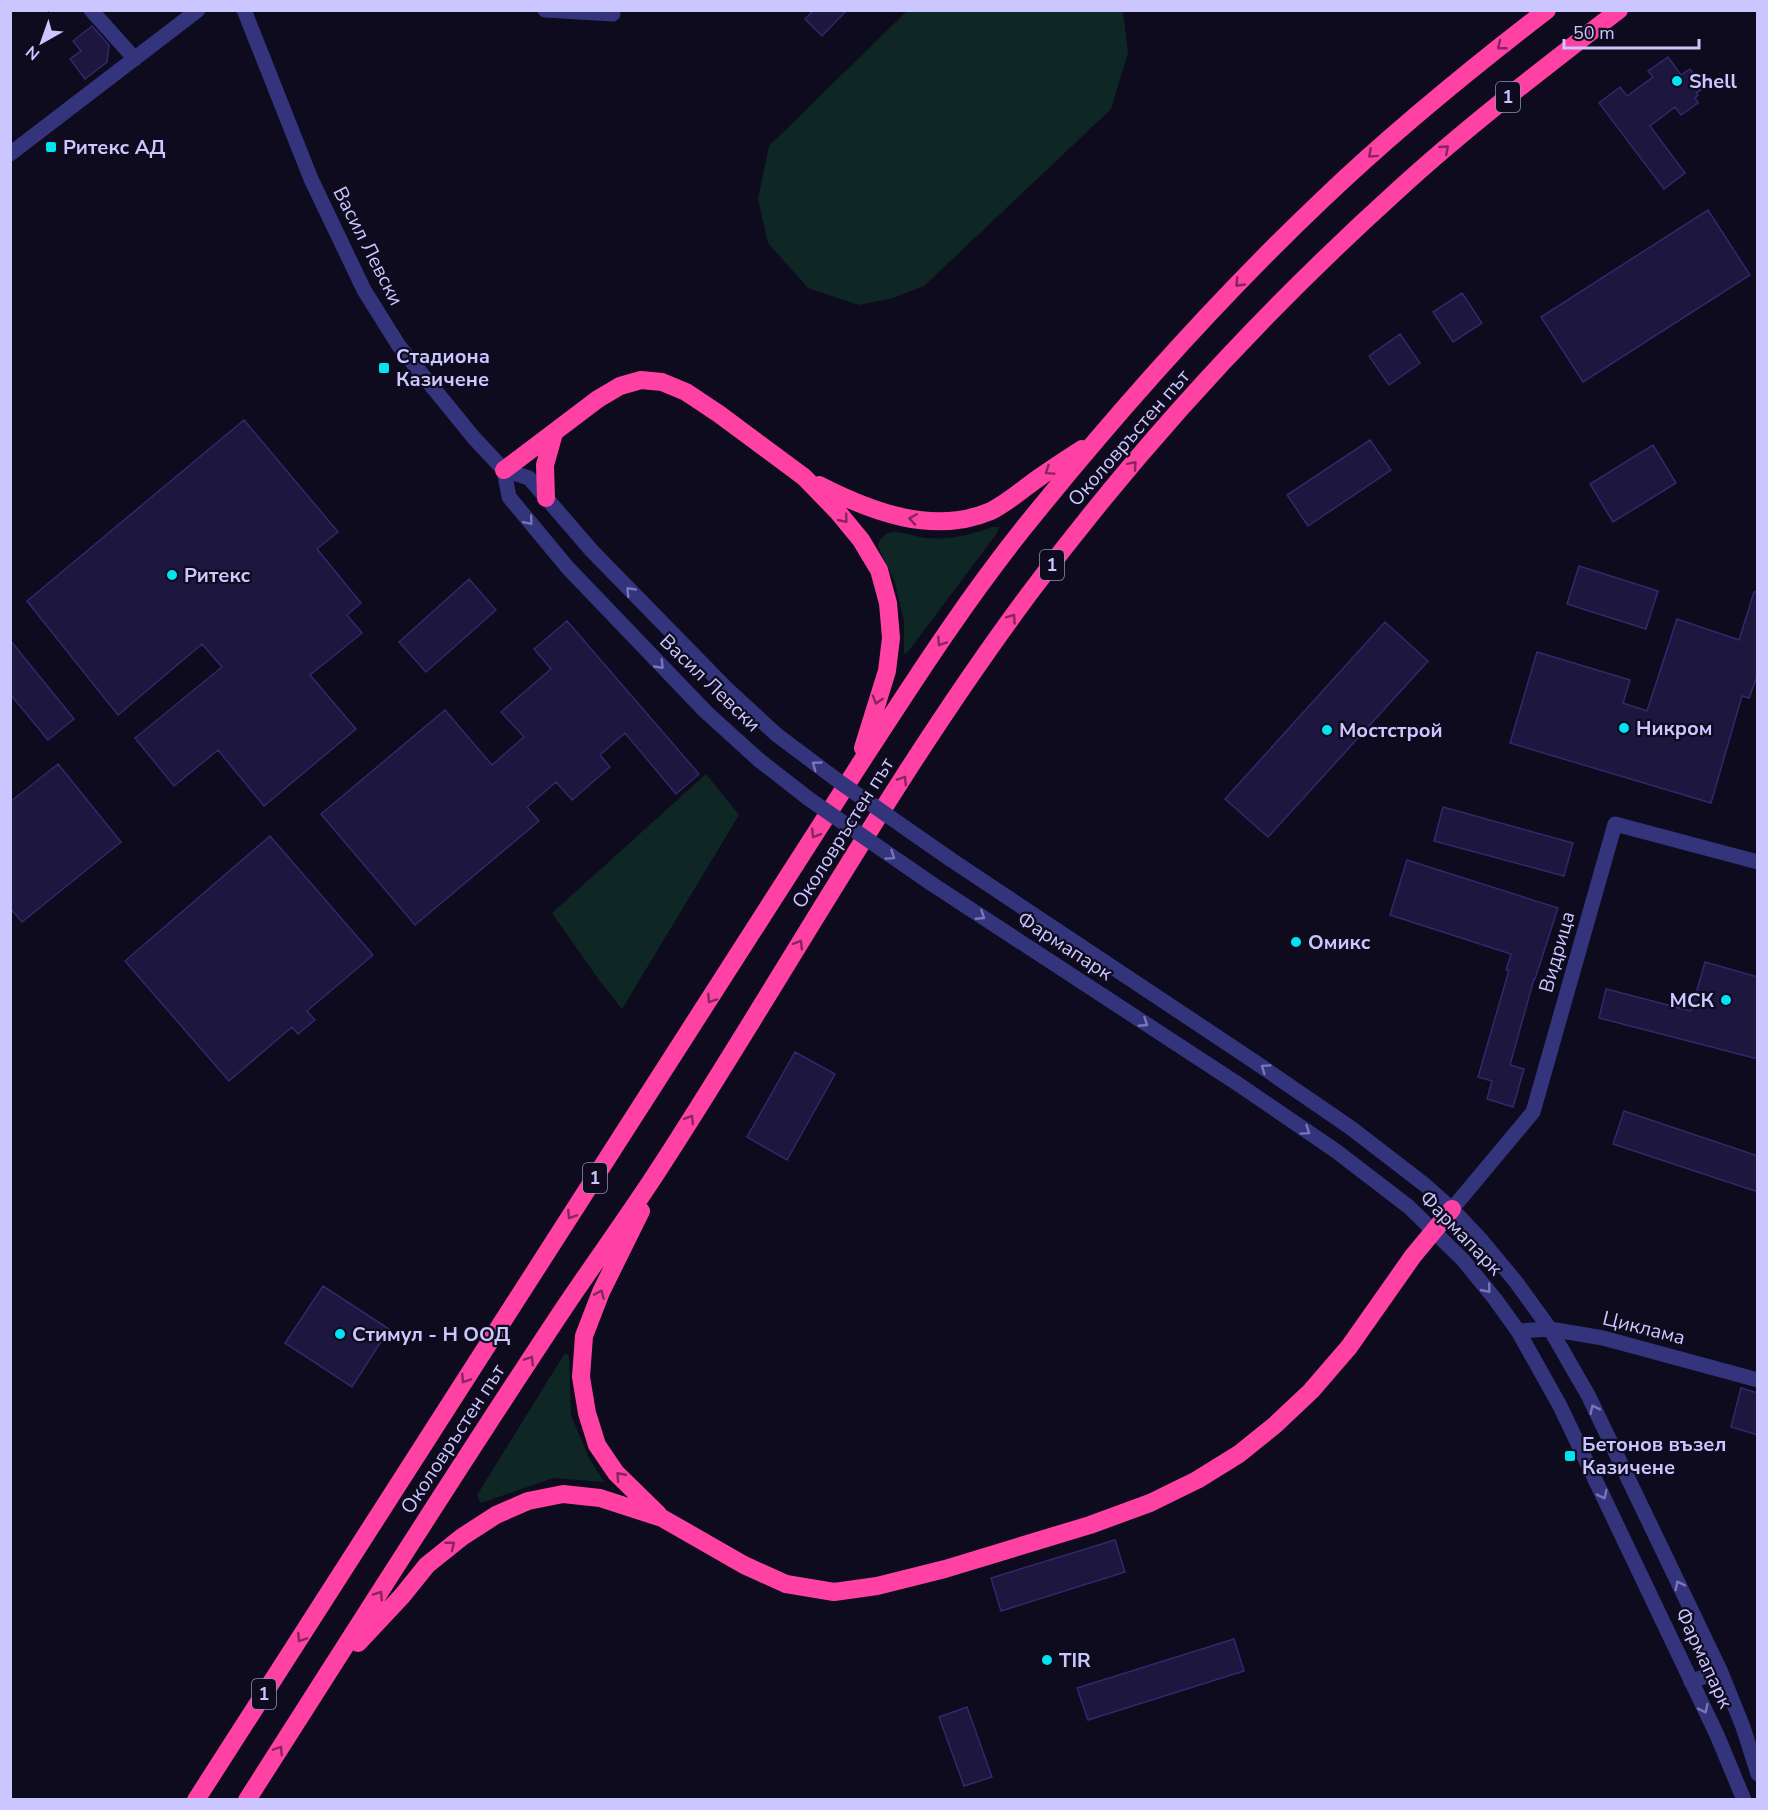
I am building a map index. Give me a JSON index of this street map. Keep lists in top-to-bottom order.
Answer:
{
  "streets": {
    "highway": ["1", "Околовръстен път"],
    "street": [
      "Васил Левски",
      "Фармапарк",
      "Видрица",
      "Циклама"
    ]
  },
  "crossings": [
    ["Васил Левски", "Фармапарк"],
    ["Фармапарк", "Видрица"],
    ["Фармапарк", "Циклама"]
  ],
  "places": {
    "other": [
      "Shell",
      "Ритекс",
      "Никром",
      "Мостстрой",
      "Омикс",
      "МСК",
      "Стимул - Н ООД",
      "TIR"
    ],
    "transit": ["Ритекс АД", "Стадиона Казичене", "Бетонов възел Казичене"]
  },
  "scale_bar": "50 m",
  "north": "bottom left"
}
